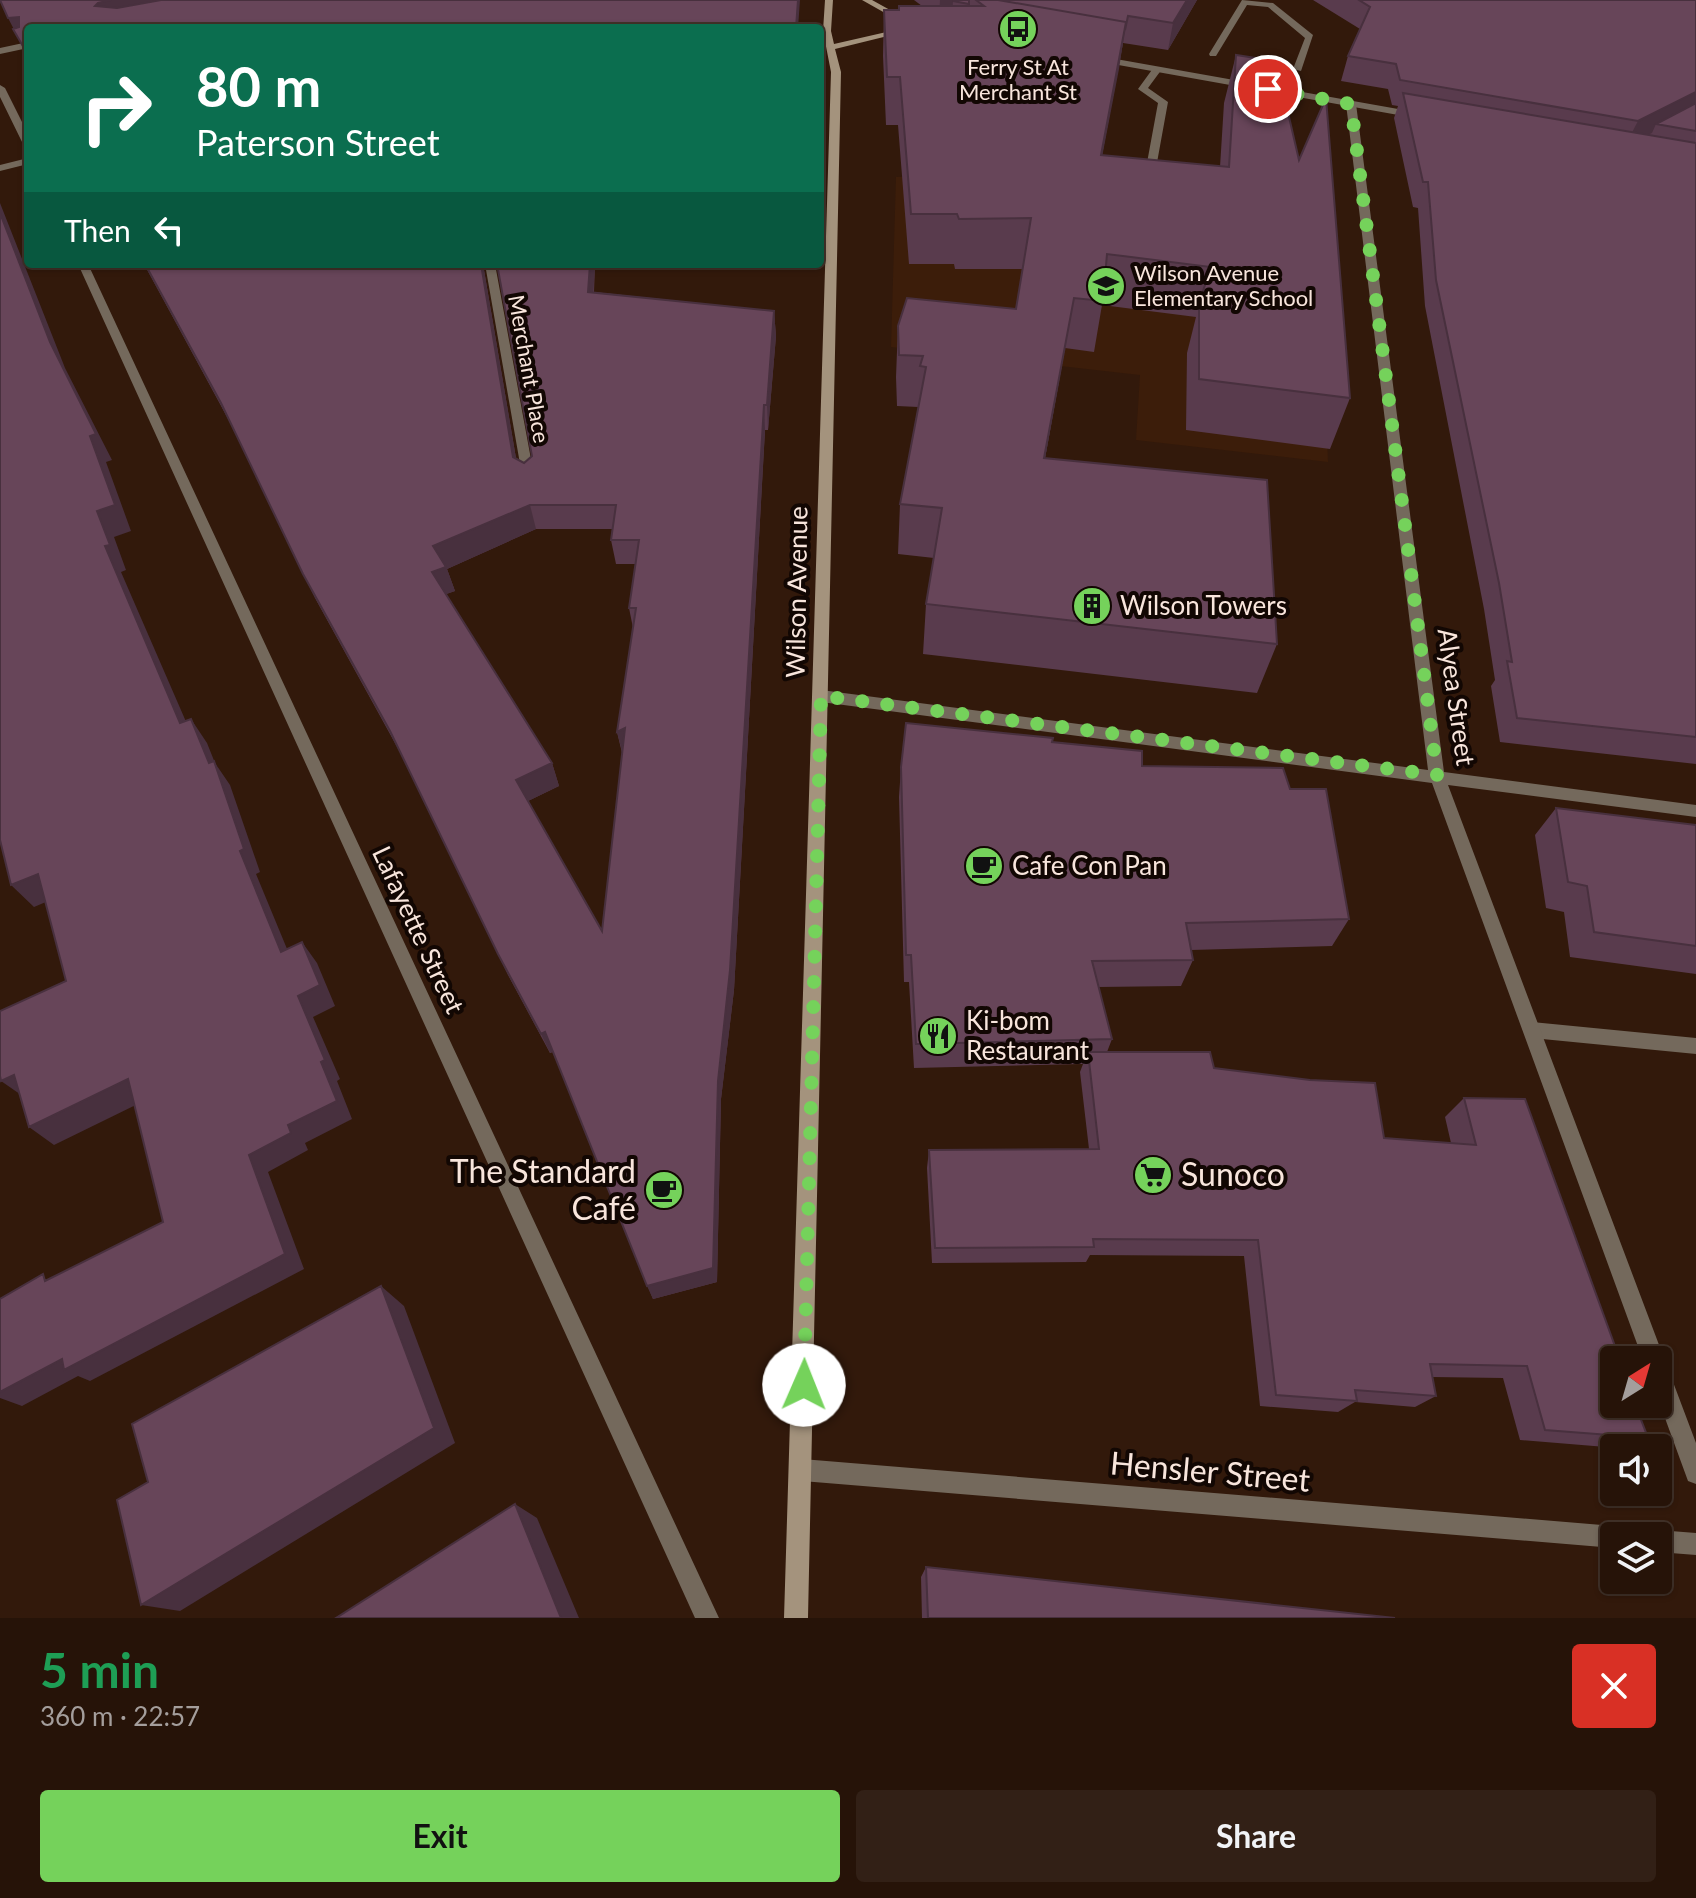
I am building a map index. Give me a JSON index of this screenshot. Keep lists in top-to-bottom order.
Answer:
{
  "streets": {
    "main road": ["Wilson Avenue"],
    "street": [
      "Merchant Place",
      "Alyea Street",
      "Lafayette Street",
      "Hensler Street"
    ]
  },
  "crossings": [
    ["Wilson Avenue", "Hensler Street"]
  ],
  "places": {
    "bus stop": ["Ferry St At Merchant St"],
    "school or university": ["Wilson Avenue Elementary School"],
    "building": ["Wilson Towers"],
    "cafe": ["Cafe Con Pan", "The Standard Café"],
    "restaurant": ["Ki-bom Restaurant"],
    "supermarket": ["Sunoco"]
  },
  "north": "top right",
  "page": {
    "turn": ["80 m", "Paterson Street"],
    "then": "Then",
    "heading": ["5 min", "360 m · 22:57"],
    "buttons": ["Exit", "Share"]
  }
}
